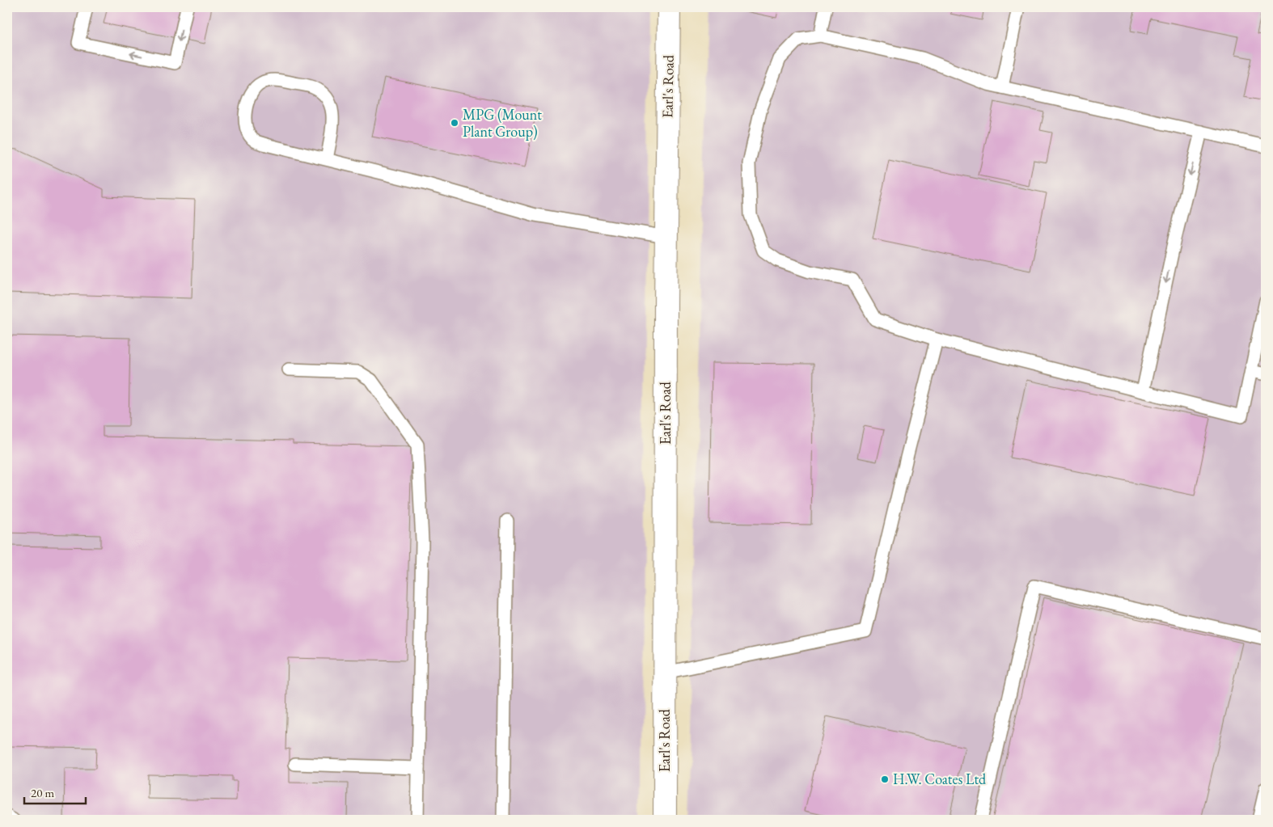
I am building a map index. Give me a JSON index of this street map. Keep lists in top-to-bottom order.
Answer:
{
  "streets": {
    "main road": ["Earl's Road"]
  },
  "places": ["MPG (Mount Plant Group)", "H.W. Coates Ltd"],
  "scale_bar": "20 m"
}
